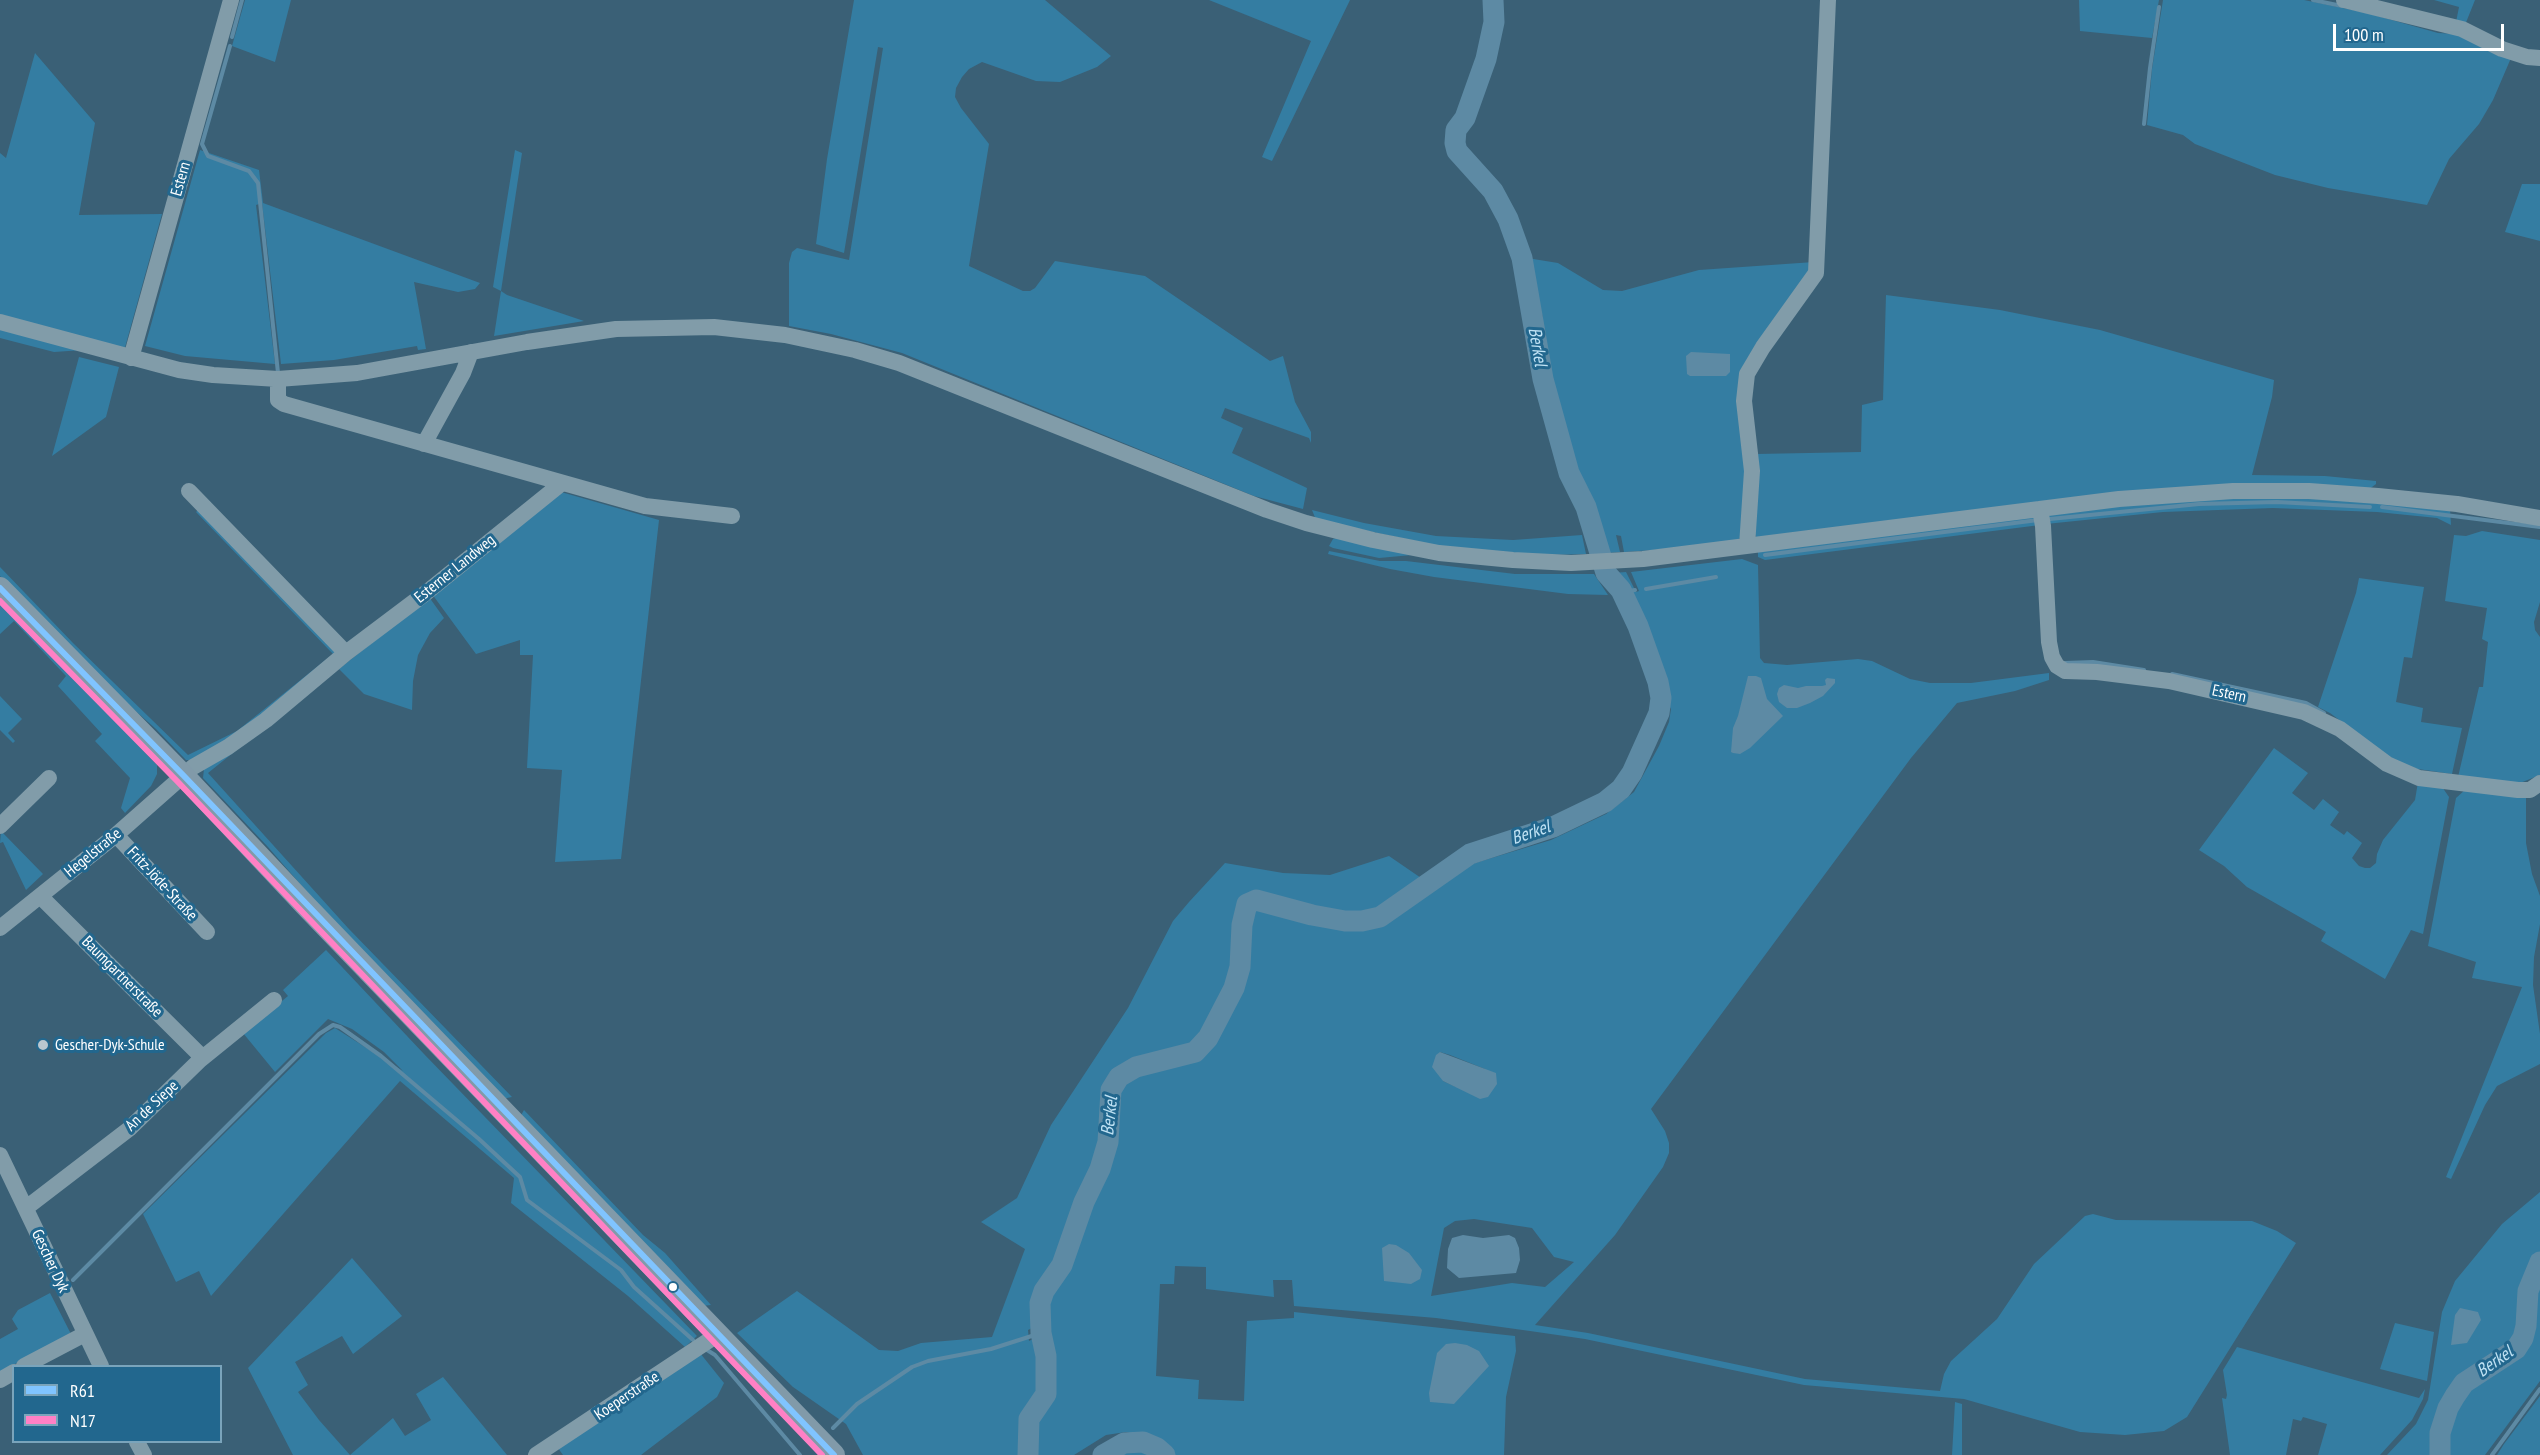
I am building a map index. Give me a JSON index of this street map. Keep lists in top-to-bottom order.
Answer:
{
  "streets": {
    "street": [
      "Estern",
      "Esterner Landweg",
      "Hegelstraße",
      "Fritz-Jöde-Straße",
      "Baumgartnerstraße",
      "An de Siepe",
      "Gescher Dyk",
      "Koeperstraße"
    ]
  },
  "crossings": [
    ["Esterner Landweg", "Hegelstraße"],
    ["Hegelstraße", "Fritz-Jöde-Straße"],
    ["Hegelstraße", "Baumgartnerstraße"],
    ["Baumgartnerstraße", "An de Siepe"],
    ["An de Siepe", "Gescher Dyk"]
  ],
  "water": ["Berkel"],
  "places": ["Gescher-Dyk-Schule"],
  "lines": ["transit line R61", "transit line N17"],
  "legend": ["R61", "N17"],
  "scale_bar": "100 m"
}
